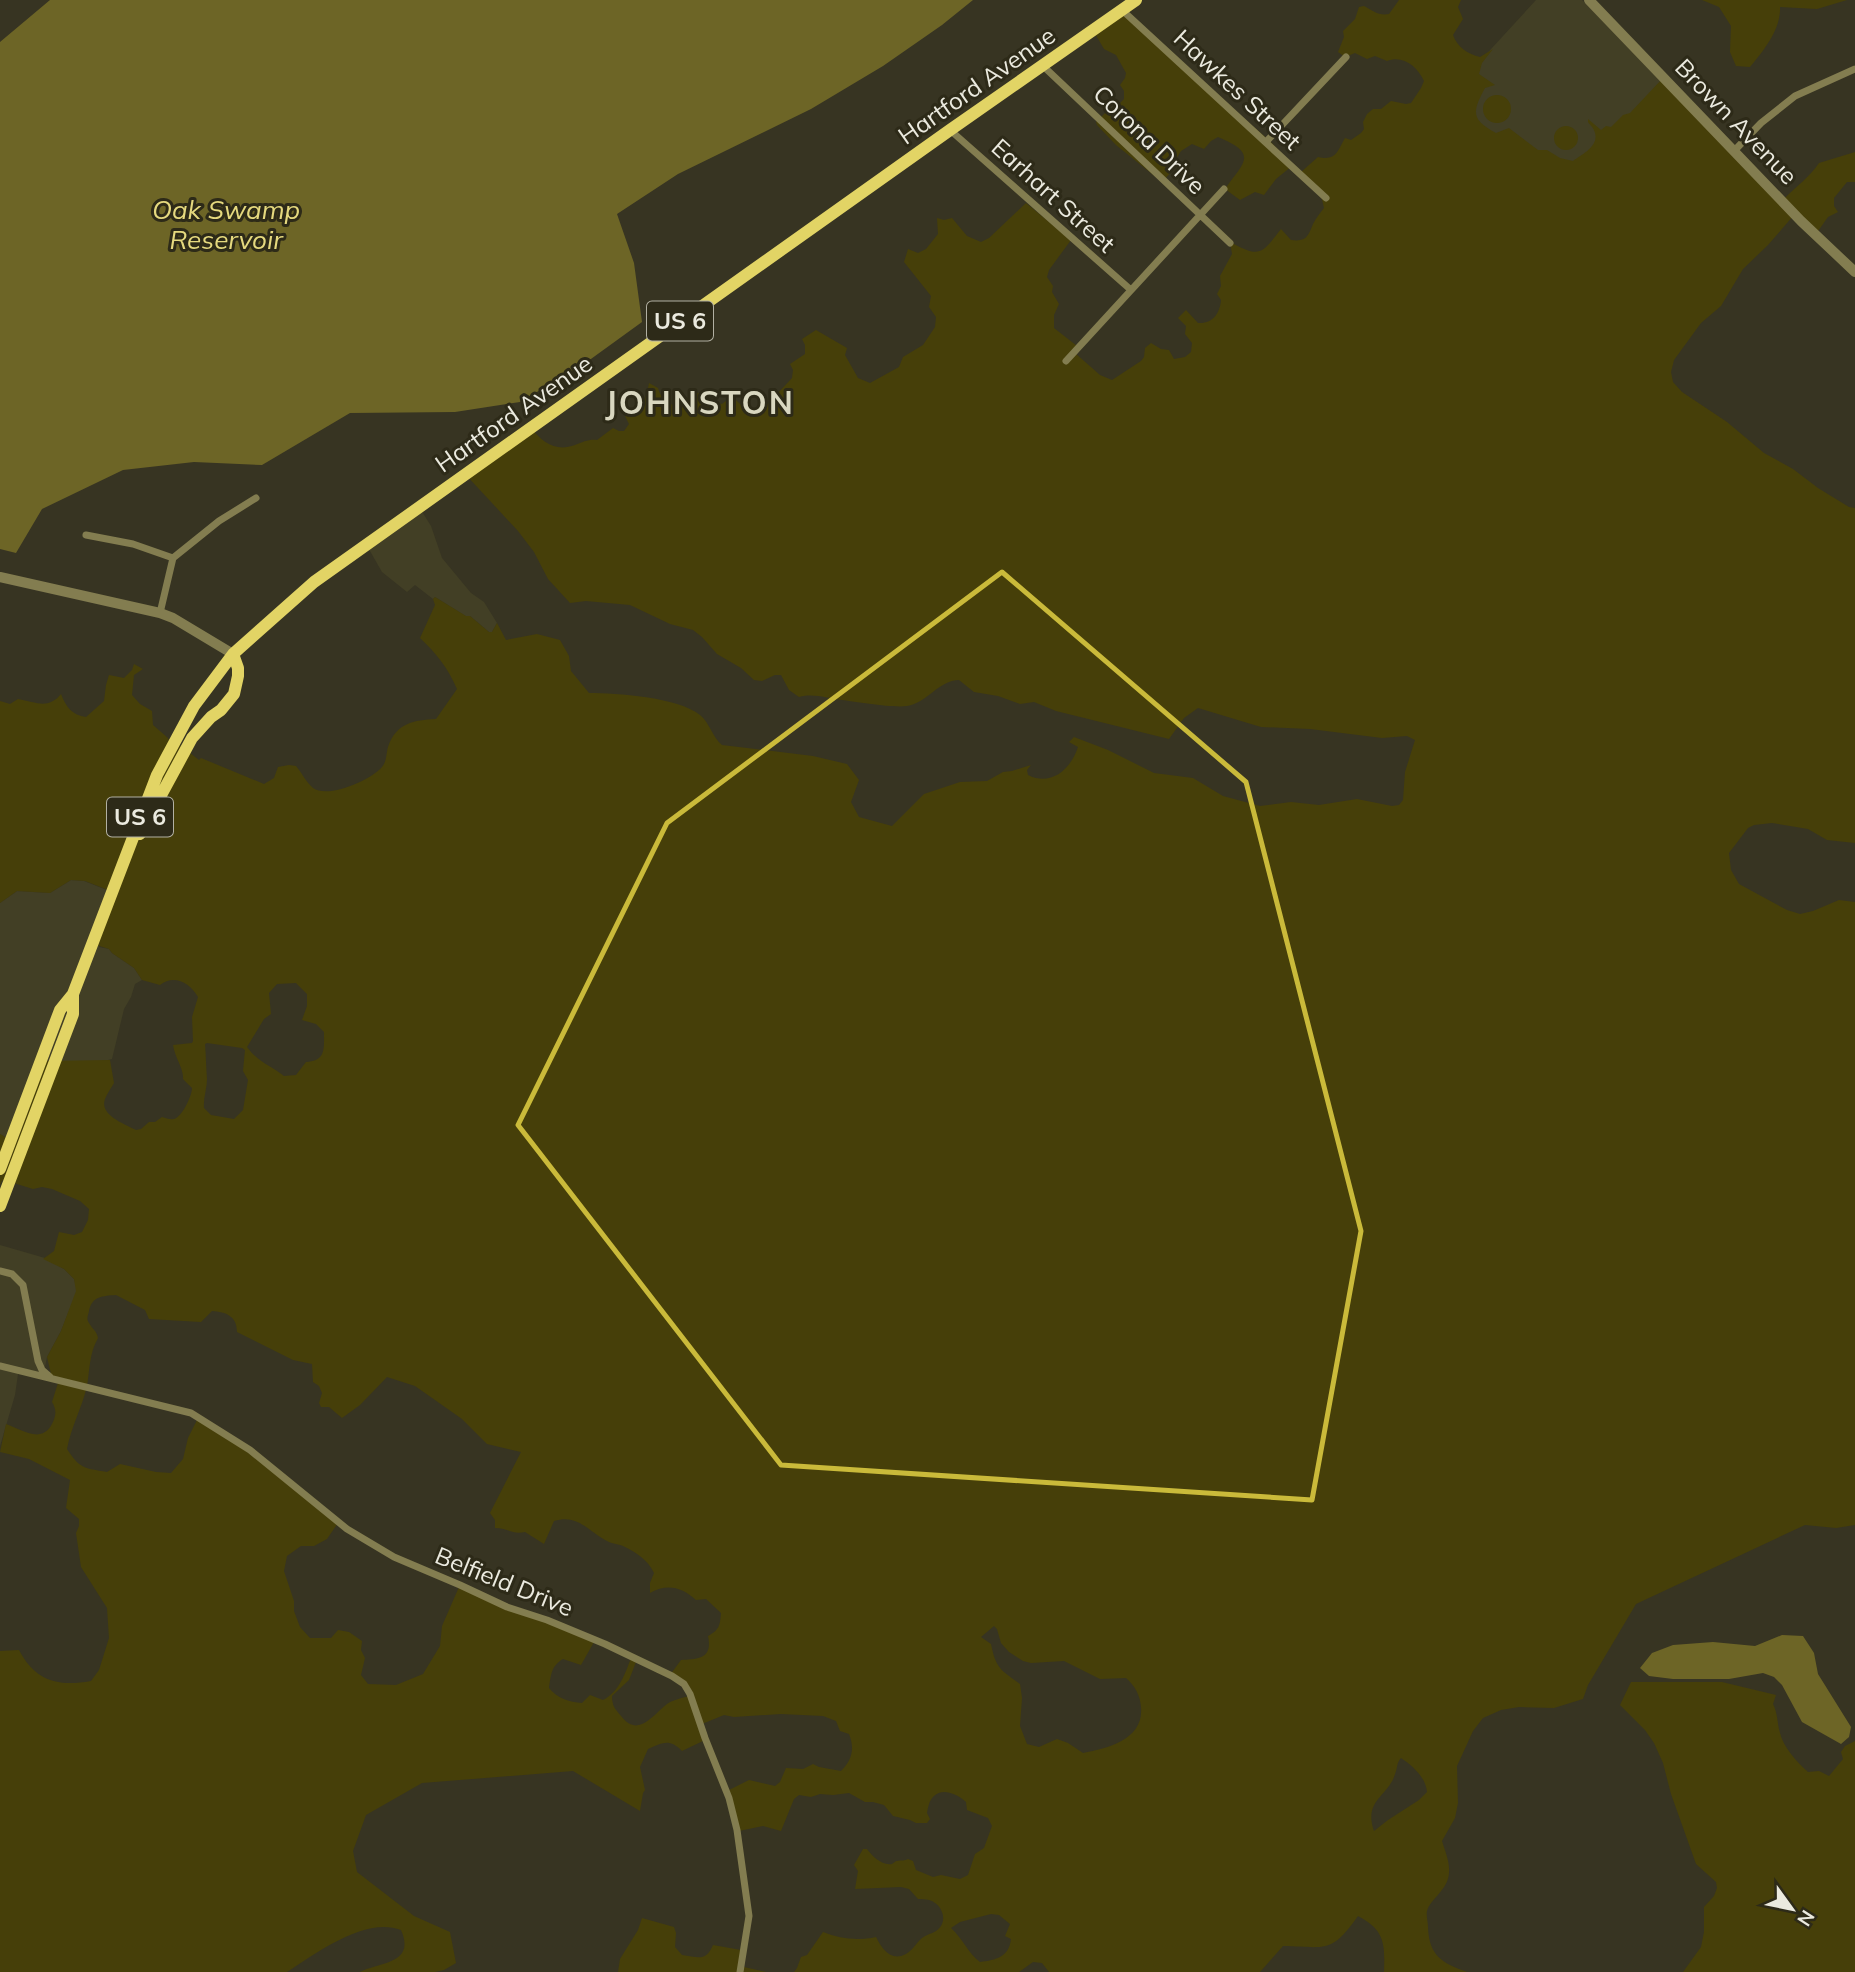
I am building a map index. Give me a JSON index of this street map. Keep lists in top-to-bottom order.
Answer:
{
  "streets": {
    "highway": ["Hartford Avenue", "US 6"],
    "street": [
      "Hawkes Street",
      "Brown Avenue",
      "Corona Drive",
      "Earhart Street",
      "Belfield Drive"
    ]
  },
  "crossings": [
    ["Hartford Avenue", "Hawkes Street"],
    ["Hartford Avenue", "Corona Drive"],
    ["Hartford Avenue", "Earhart Street"]
  ],
  "districts": ["JOHNSTON"],
  "water": ["Oak Swamp Reservoir"],
  "north": "bottom right"
}
